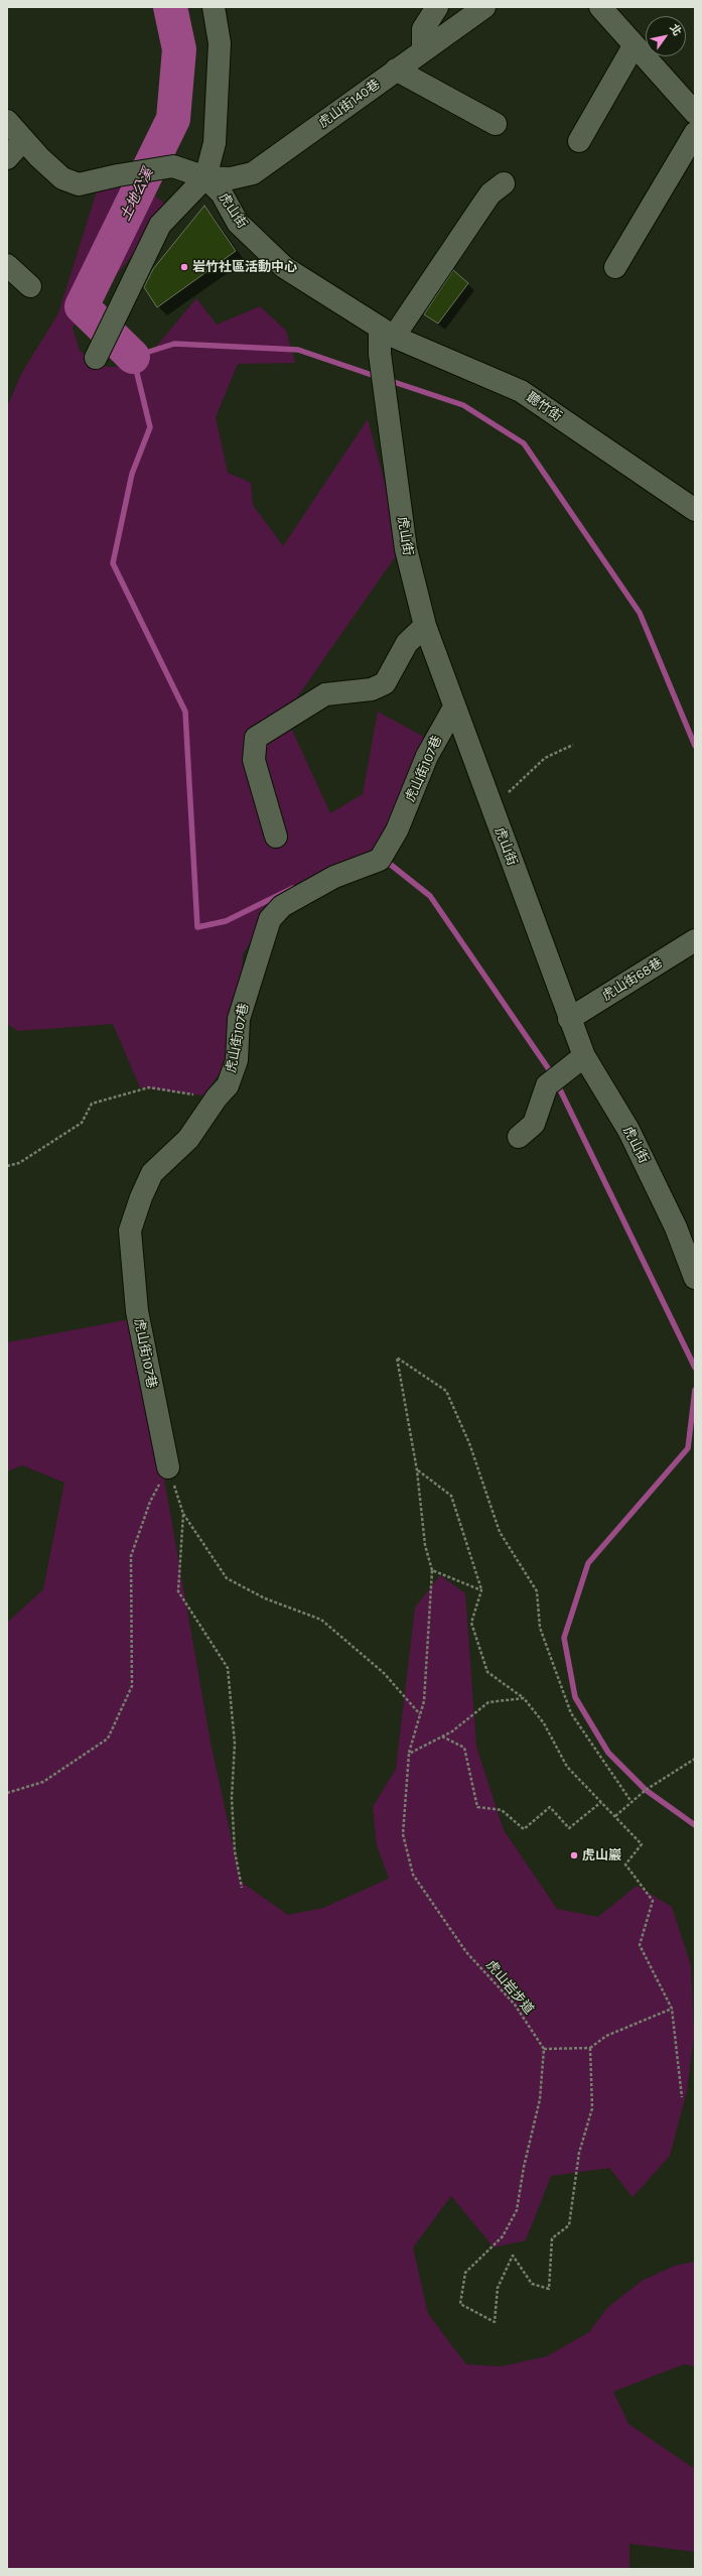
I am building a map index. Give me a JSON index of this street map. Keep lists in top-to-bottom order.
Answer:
{
  "streets": {
    "street": [
      "虎山街140巷",
      "虎山街",
      "聽竹街",
      "虎山街107巷",
      "虎山街68巷"
    ],
    "path": ["虎山岩步道"]
  },
  "crossings": [
    ["虎山街140巷", "虎山街"],
    ["虎山街", "聽竹街"],
    ["虎山街", "虎山街107巷"],
    ["虎山街", "虎山街68巷"]
  ],
  "water": ["土地公溪"],
  "places": ["岩竹社區活動中心", "虎山巖"],
  "north": "top right"
}
